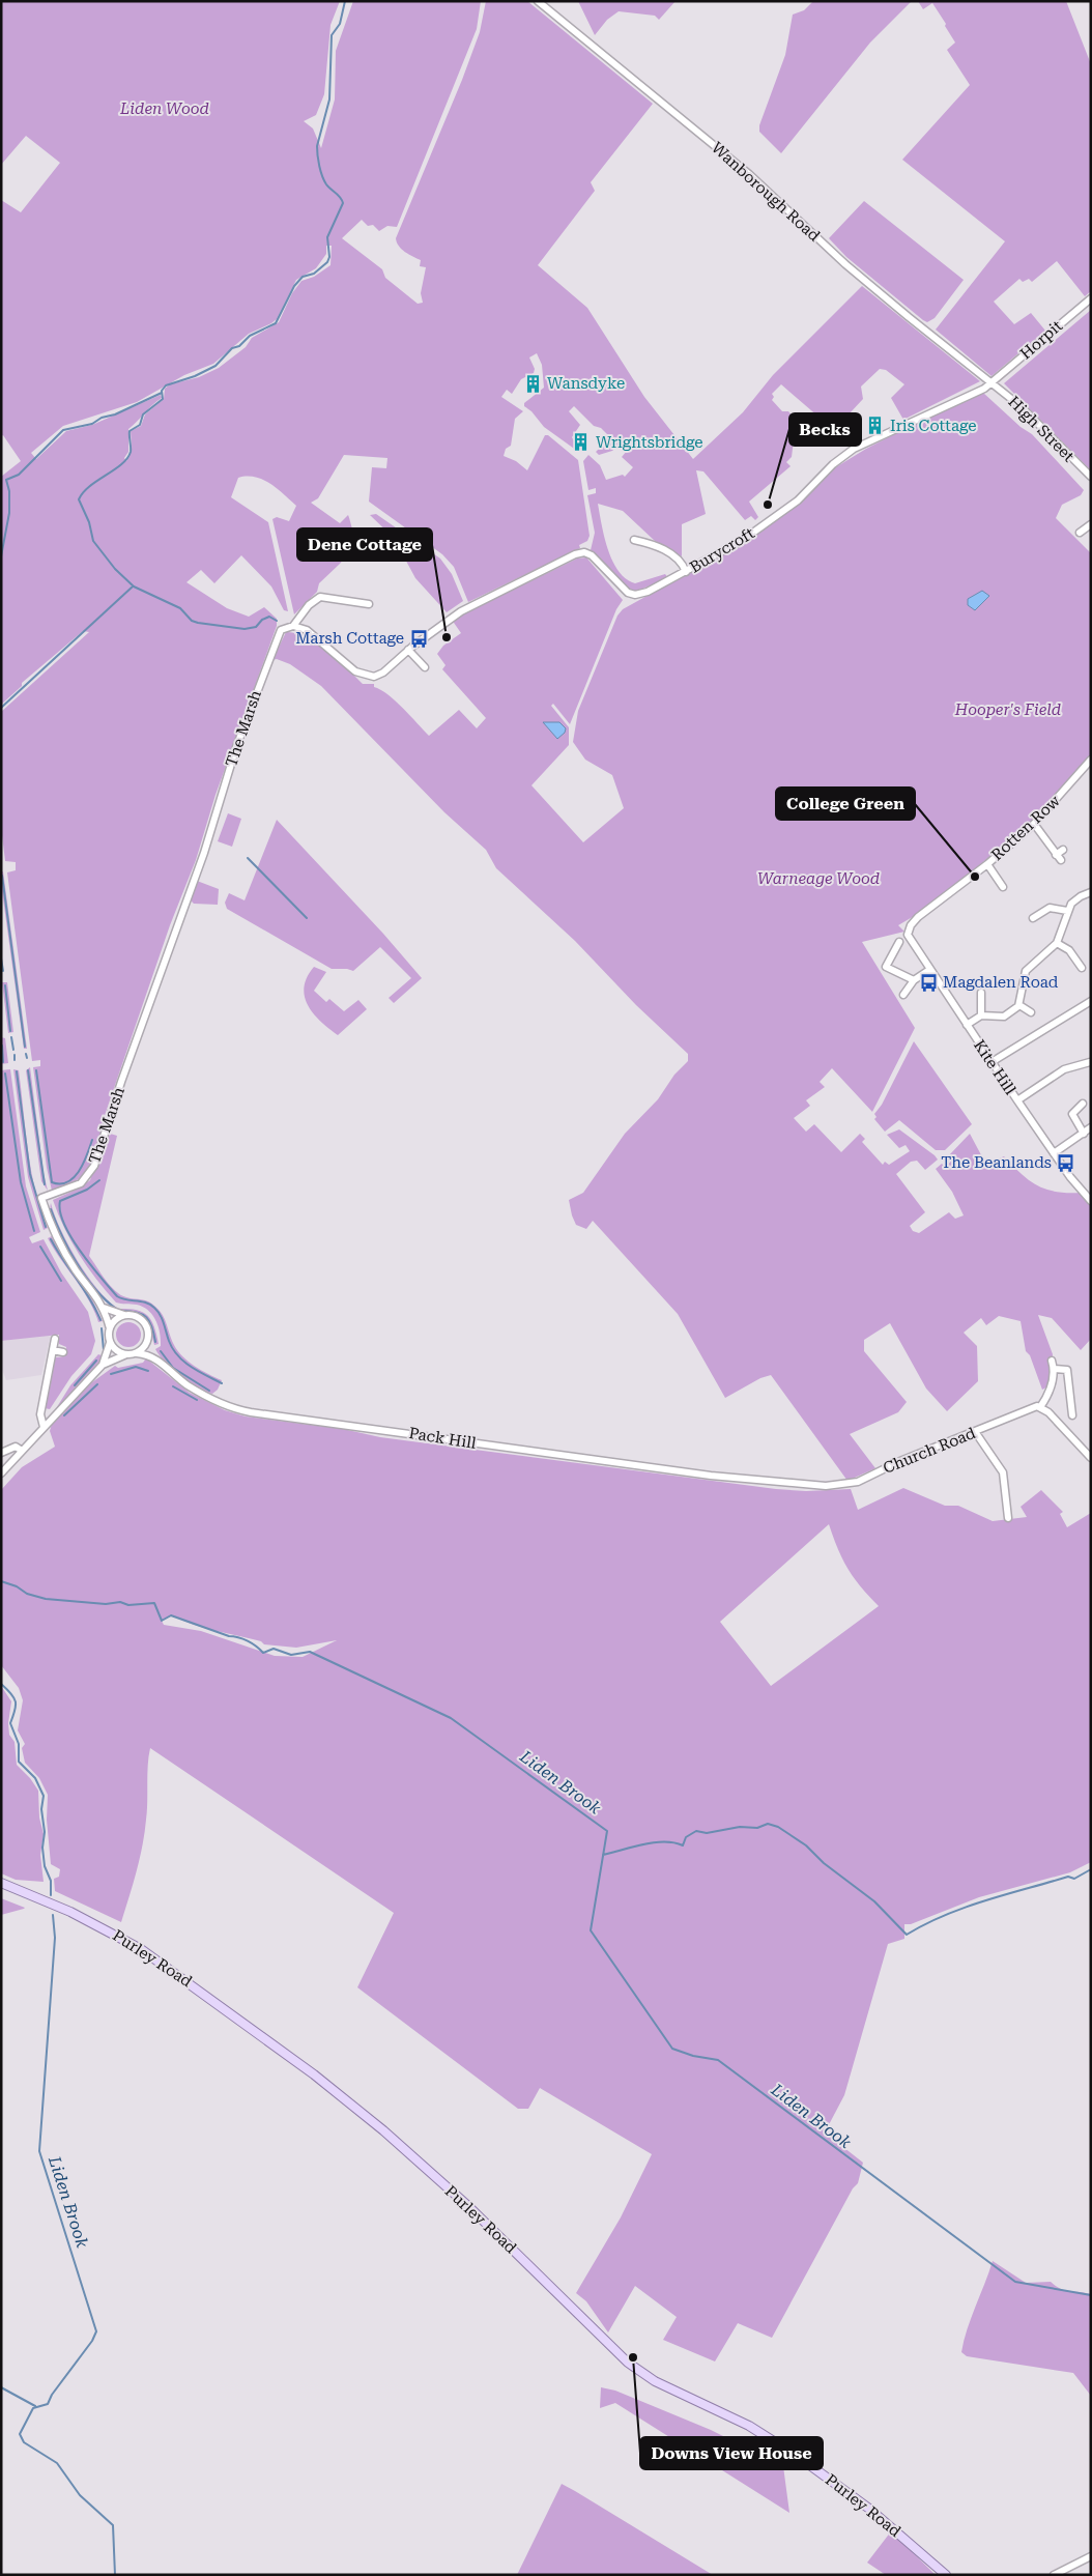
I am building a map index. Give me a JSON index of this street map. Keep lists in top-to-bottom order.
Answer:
{
  "streets": {
    "main road": ["Purley Road"],
    "street": [
      "Wanborough Road",
      "Horpit",
      "High Street",
      "Burycroft",
      "The Marsh",
      "Rotten Row",
      "Kite Hill",
      "Pack Hill",
      "Church Road"
    ]
  },
  "crossings": [
    ["Wanborough Road", "Horpit"],
    ["Wanborough Road", "High Street"],
    ["Wanborough Road", "Burycroft"],
    ["Horpit", "High Street"],
    ["Horpit", "Burycroft"],
    ["High Street", "Burycroft"],
    ["Rotten Row", "Kite Hill"],
    ["Pack Hill", "Church Road"]
  ],
  "water": ["Liden Brook"],
  "parks": ["Liden Wood", "Hooper's Field", "Warneage Wood"],
  "places": {
    "building": ["Wansdyke", "Iris Cottage", "Wrightsbridge"],
    "other": [
      "Becks",
      "Dene Cottage",
      "College Green",
      "Downs View House"
    ],
    "bus stop": ["Marsh Cottage", "Magdalen Road", "The Beanlands"]
  }
}
